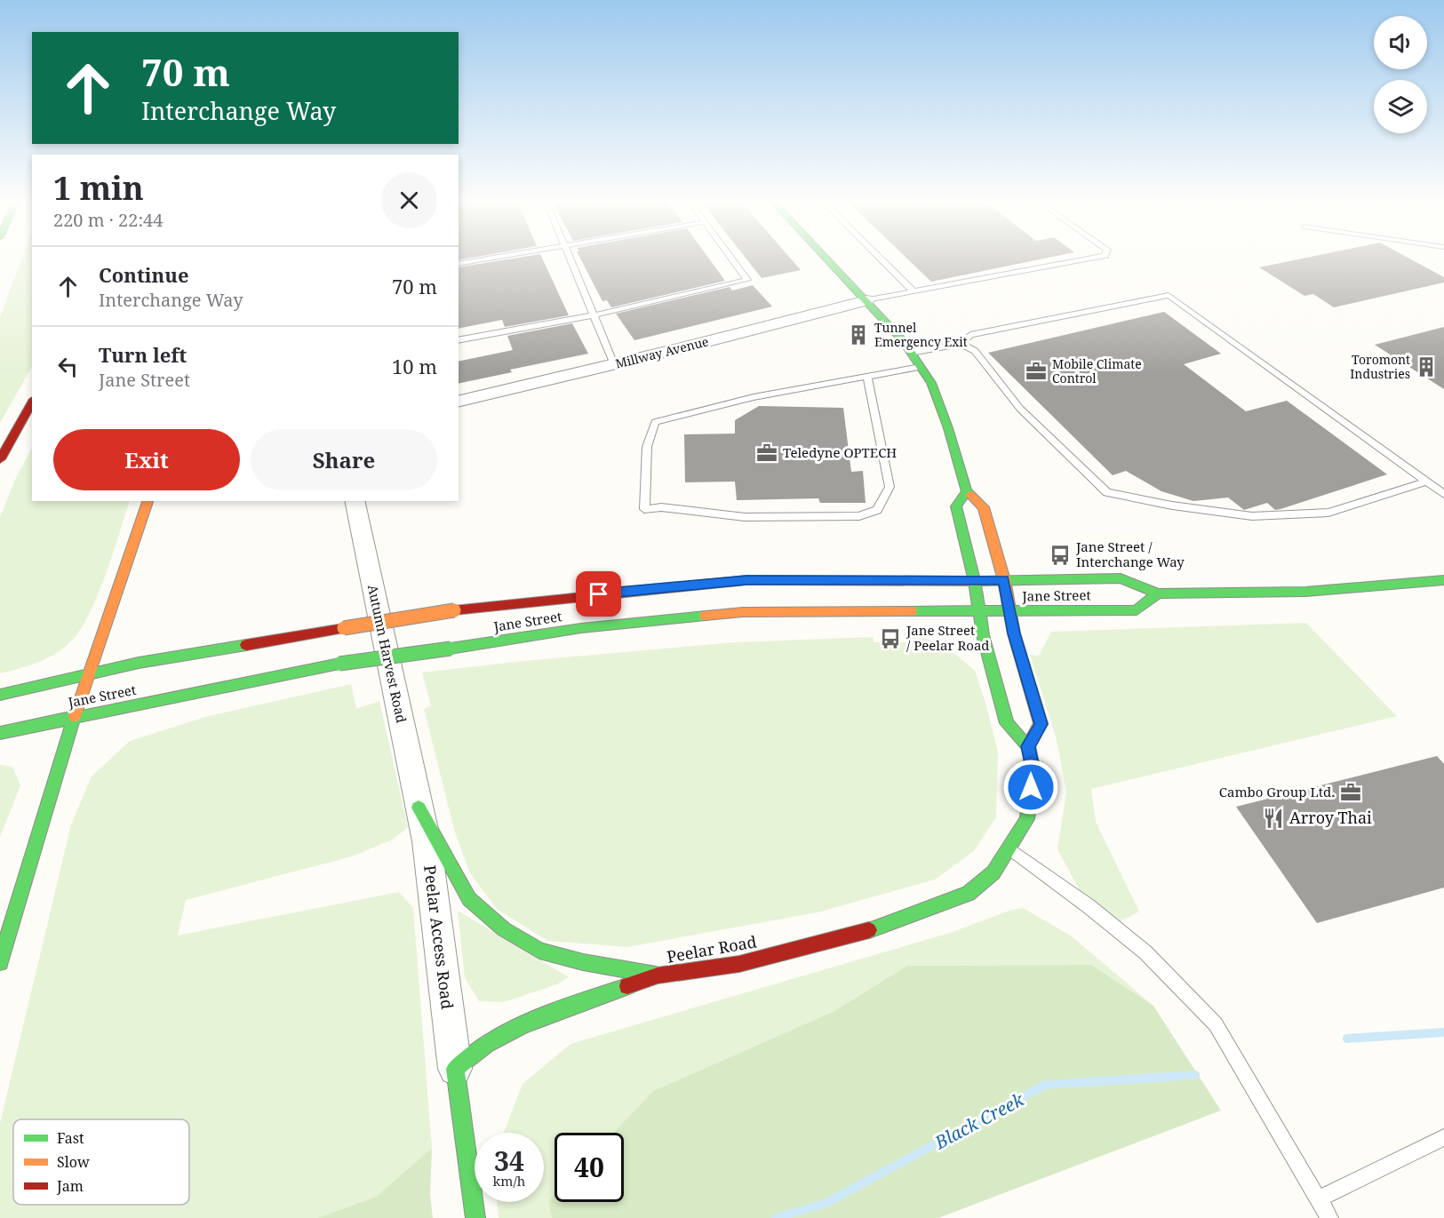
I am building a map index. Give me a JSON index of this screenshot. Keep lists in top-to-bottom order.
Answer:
{
  "streets": {
    "main road": ["Jane Street", "Peelar Road"],
    "street": ["Millway Avenue", "Autumn Harvest Road", "Peelar Access Road"]
  },
  "crossings": [
    ["Autumn Harvest Road", "Peelar Access Road"],
    ["Peelar Access Road", "Peelar Road"]
  ],
  "water": ["Black Creek"],
  "places": {
    "building": ["Tunnel Emergency Exit", "Toromont Industries"],
    "office": ["Mobile Climate Control", "Teledyne OPTECH", "Cambo Group Ltd."],
    "bus stop": ["Jane Street / Interchange Way", "Jane Street / Peelar Road"],
    "restaurant": ["Arroy Thai"]
  },
  "legend": ["Fast", "Slow", "Jam"],
  "page": {
    "turn": ["70 m", "Interchange Way"],
    "heading": ["1 min", "220 m · 22:44"],
    "list": [
      {
        "name": "Continue",
        "note": "Interchange Way",
        "value": "70 m"
      },
      {
        "name": "Turn left",
        "note": "Jane Street",
        "value": "10 m"
      }
    ],
    "buttons": ["Exit", "Share"],
    "speed": "34 km/h",
    "limit": "40"
  }
}
